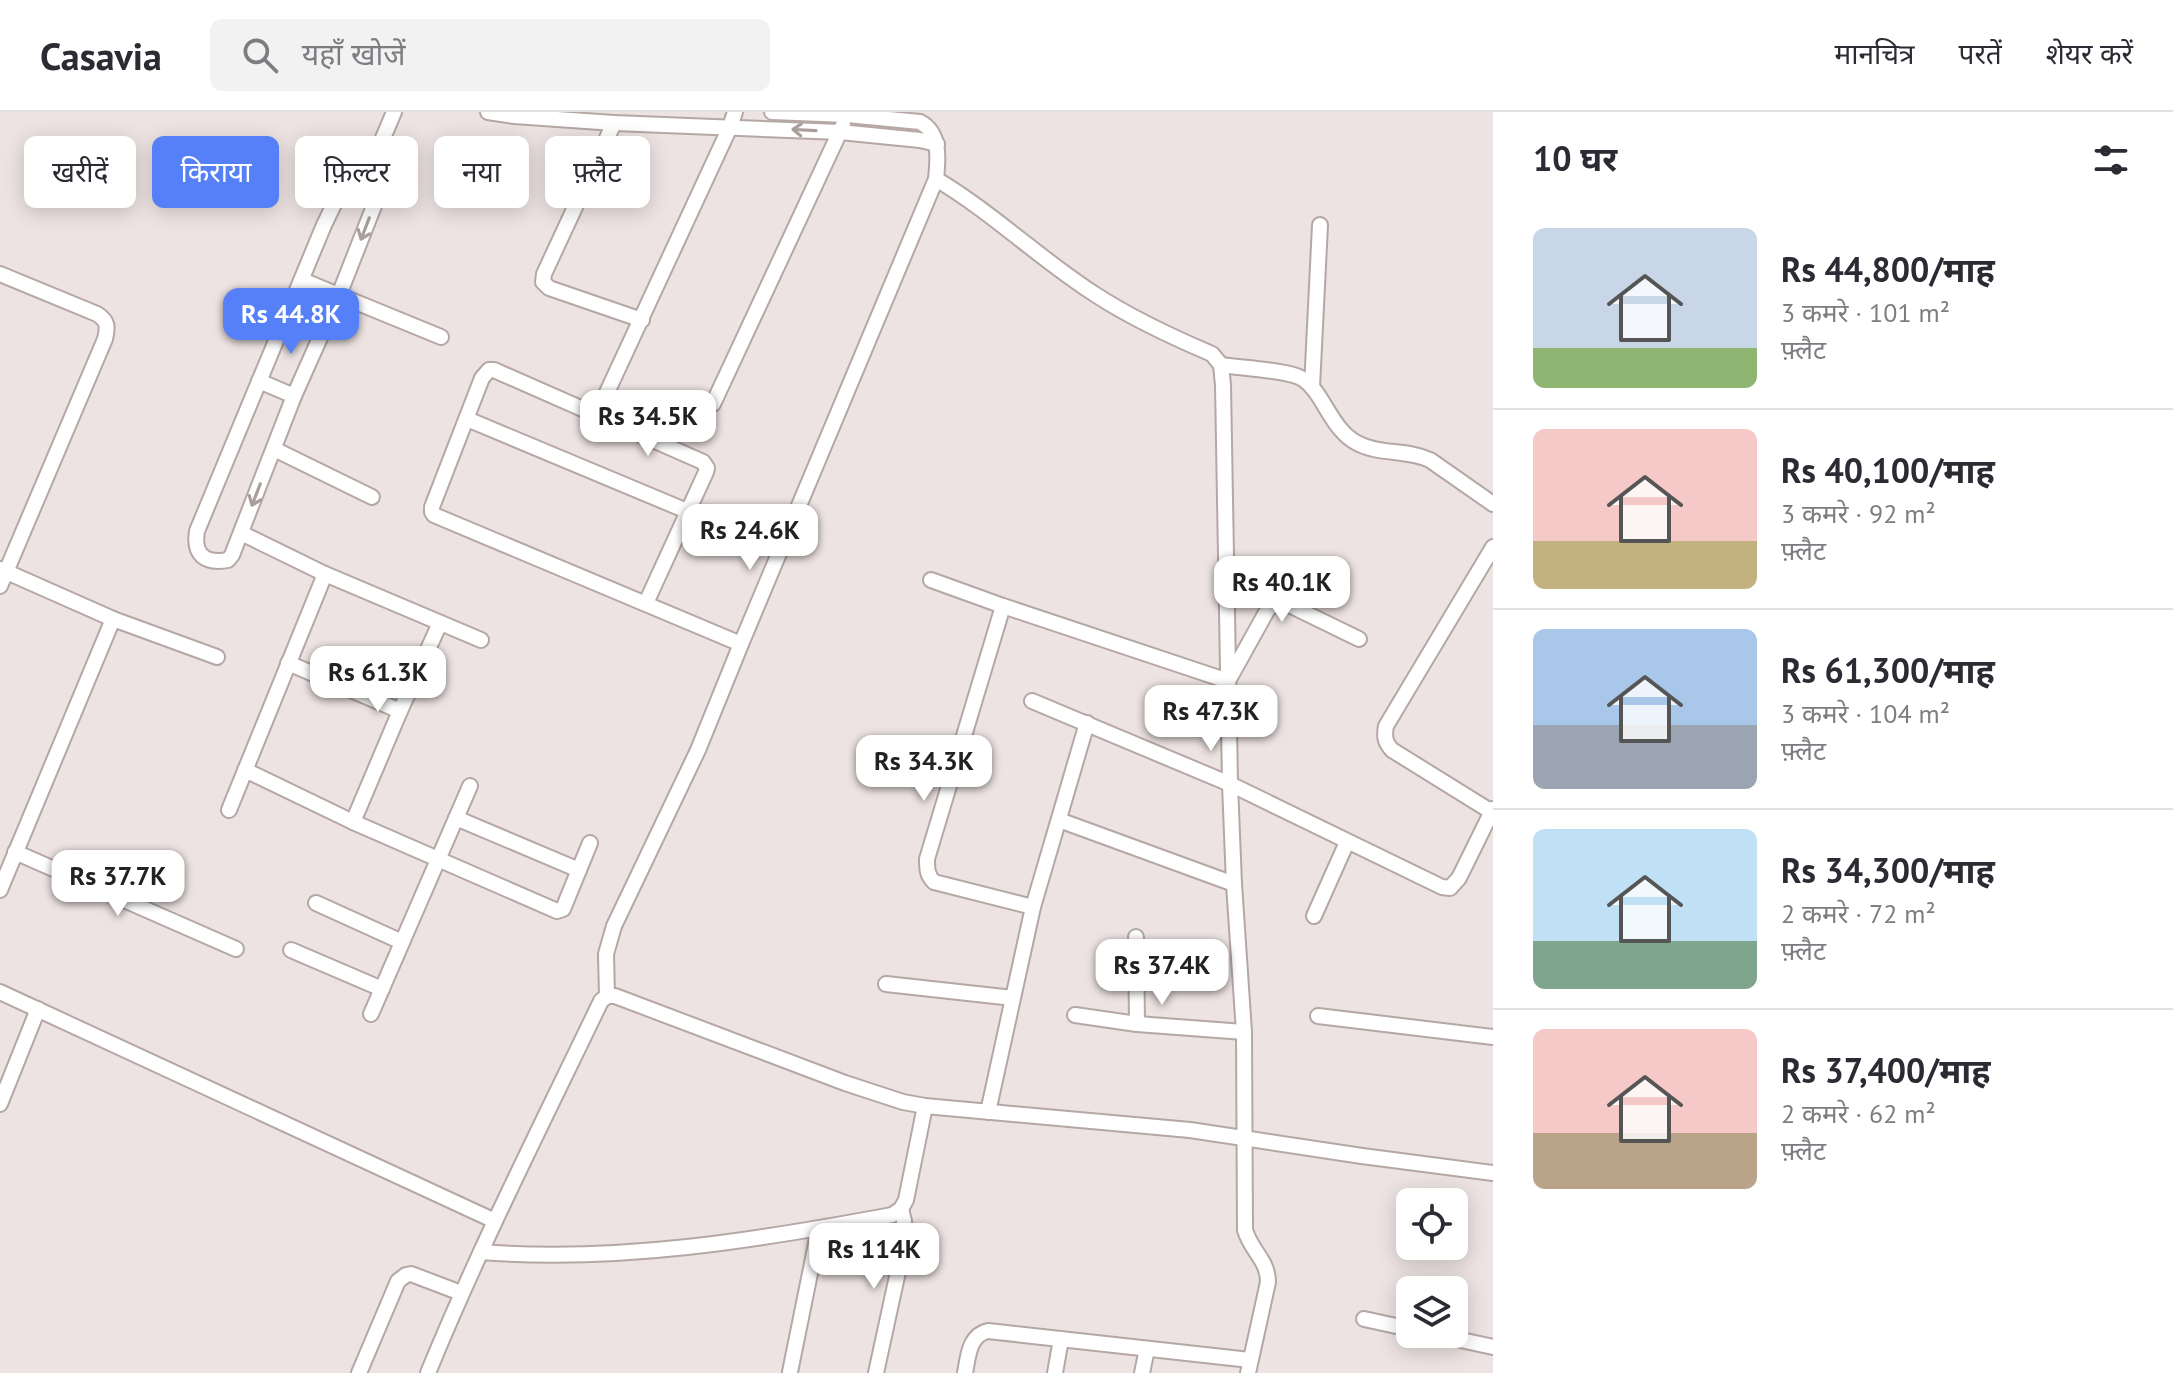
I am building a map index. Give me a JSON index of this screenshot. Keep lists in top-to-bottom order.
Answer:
{
  "page": {
    "header": "Casavia",
    "search": "यहाँ खोजें",
    "nav": ["मानचित्र", "परतें", "शेयर करें"],
    "heading": "10 घर",
    "chip": [
      "खरीदें",
      "किराया",
      "फ़िल्टर",
      "नया",
      "फ़्लैट"
    ],
    "list": [
      {
        "name": "Rs 44,800/माह",
        "note": "3 कमरे · 101 m² · फ़्लैट"
      },
      {
        "name": "Rs 40,100/माह",
        "note": "3 कमरे · 92 m² · फ़्लैट"
      },
      {
        "name": "Rs 61,300/माह",
        "note": "3 कमरे · 104 m² · फ़्लैट"
      },
      {
        "name": "Rs 34,300/माह",
        "note": "2 कमरे · 72 m² · फ़्लैट"
      },
      {
        "name": "Rs 37,400/माह",
        "note": "2 कमरे · 62 m² · फ़्लैट"
      }
    ],
    "price": [
      "Rs 44.8K",
      "Rs 34.5K",
      "Rs 24.6K",
      "Rs 40.1K",
      "Rs 61.3K",
      "Rs 47.3K",
      "Rs 34.3K",
      "Rs 37.7K",
      "Rs 37.4K",
      "Rs 114K"
    ]
  }
}
